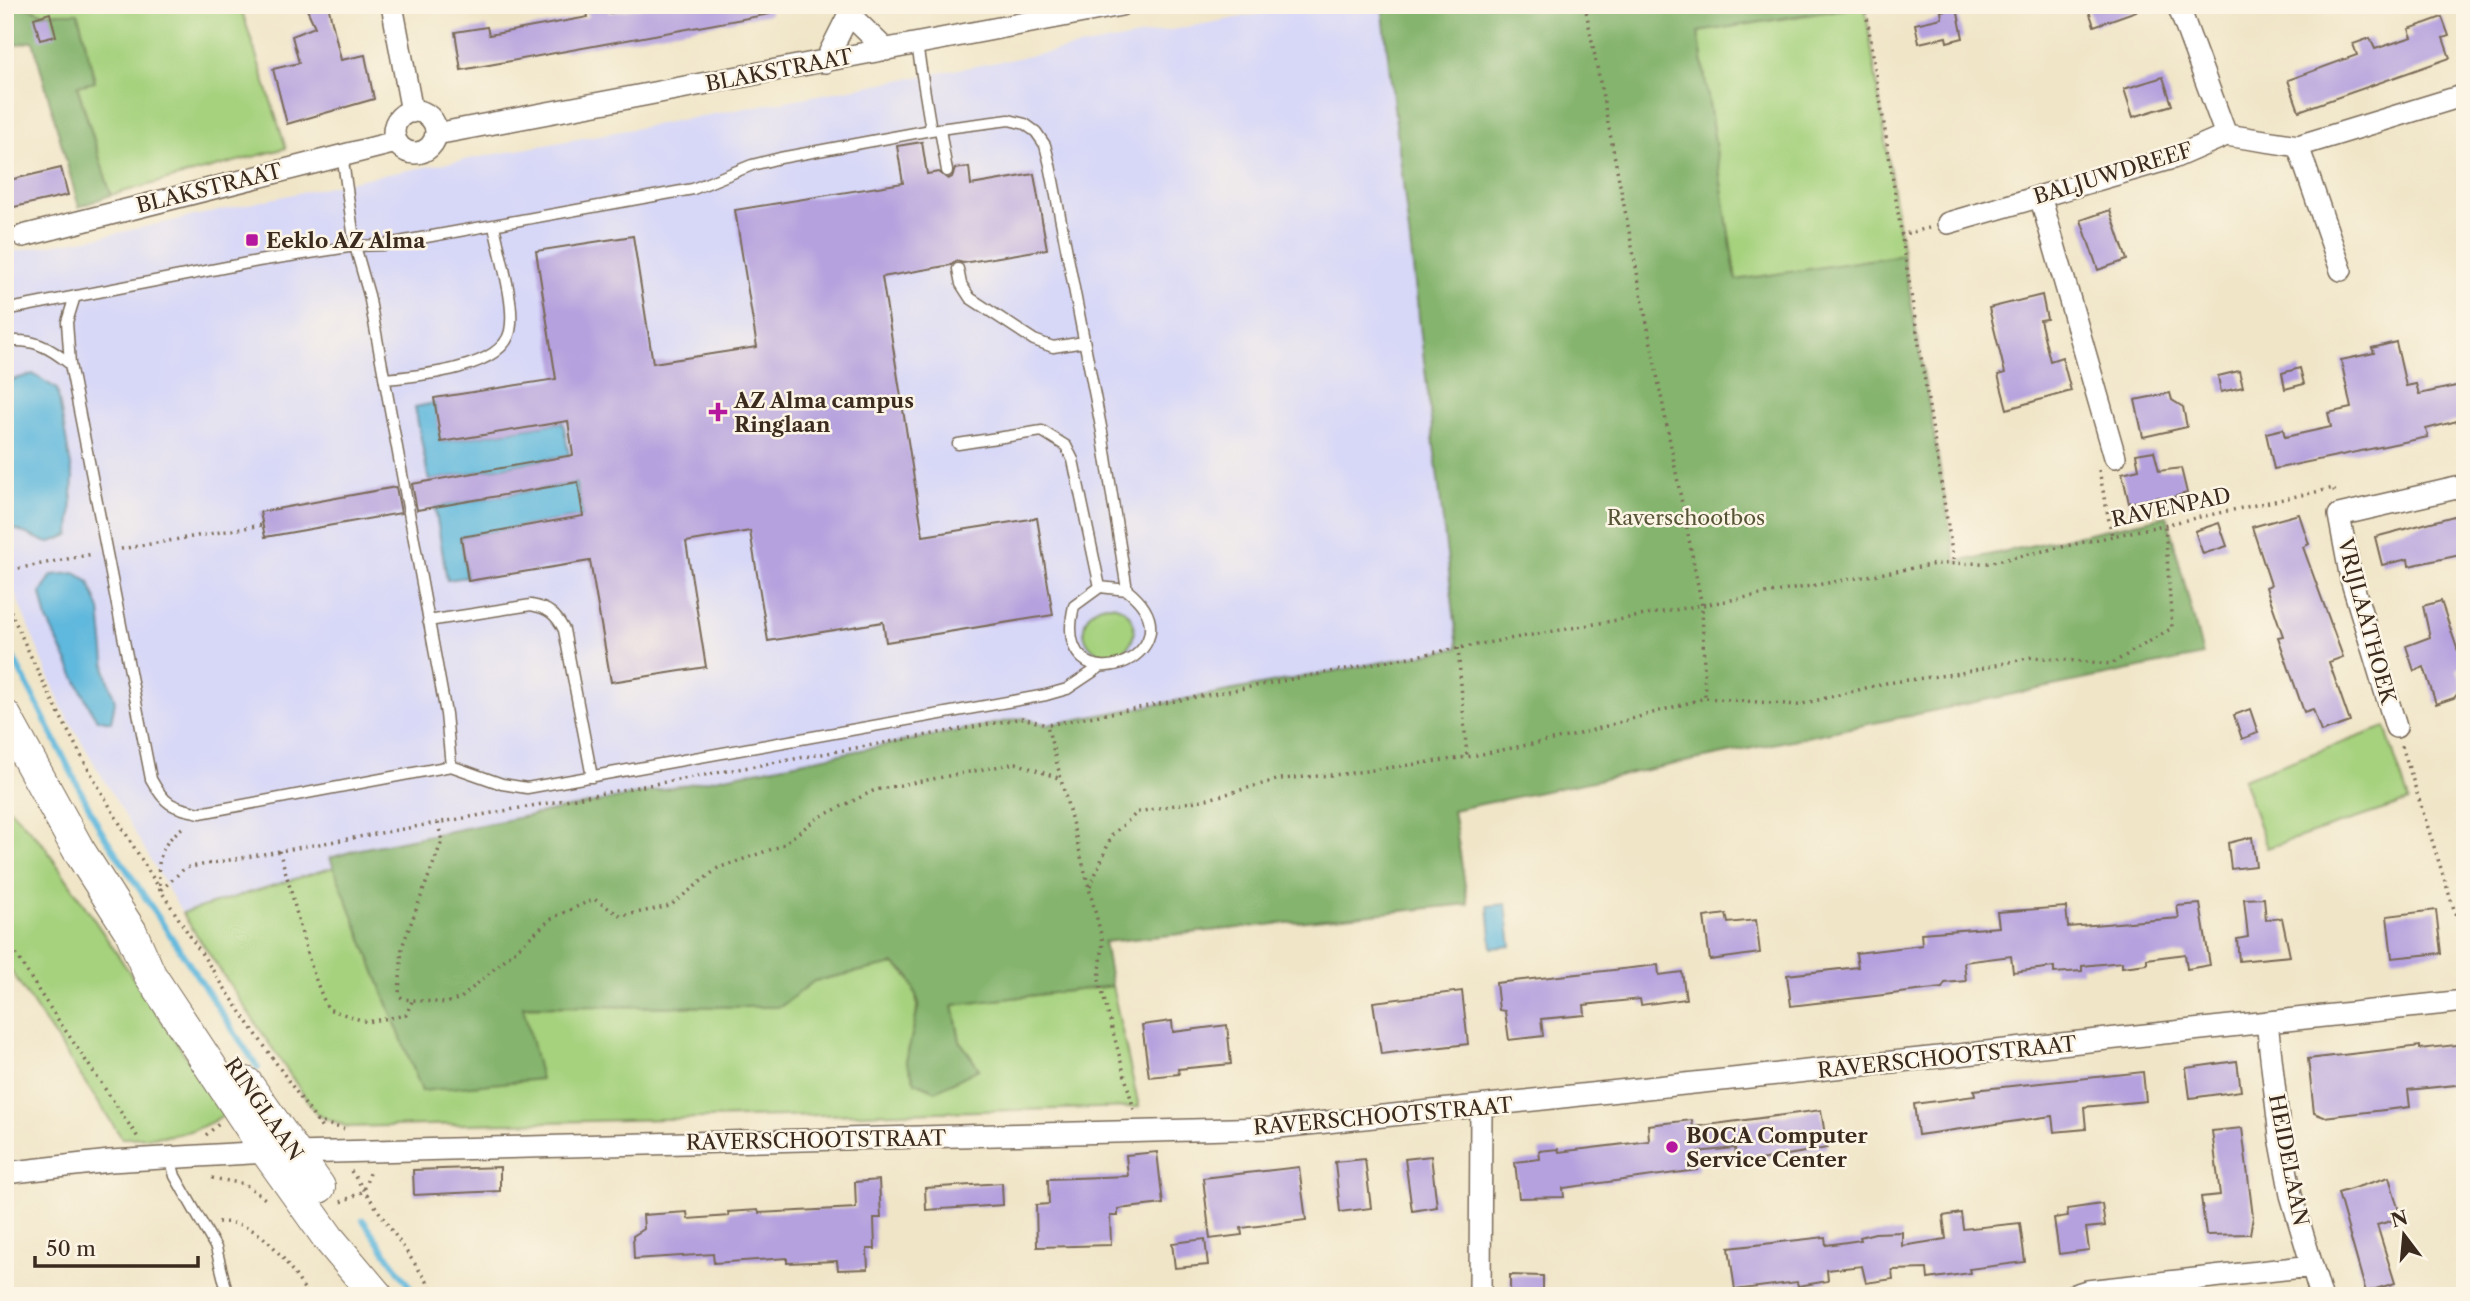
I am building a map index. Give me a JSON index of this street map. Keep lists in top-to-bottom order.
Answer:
{
  "streets": {
    "main road": ["RINGLAAN"],
    "street": [
      "BLAKSTRAAT",
      "BALJUWDREEF",
      "VRIJLAATHOEK",
      "RAVERSCHOOTSTRAAT",
      "HEIDELAAN"
    ],
    "path": ["RAVENPAD"]
  },
  "crossings": [
    ["RAVENPAD", "VRIJLAATHOEK"],
    ["RAVERSCHOOTSTRAAT", "RINGLAAN"],
    ["RAVERSCHOOTSTRAAT", "HEIDELAAN"]
  ],
  "parks": ["Raverschootbos"],
  "places": {
    "transit": ["Eeklo AZ Alma"],
    "health": ["AZ Alma campus Ringlaan"],
    "other": ["BOCA Computer Service Center"]
  },
  "scale_bar": "50 m",
  "north": "top"
}
